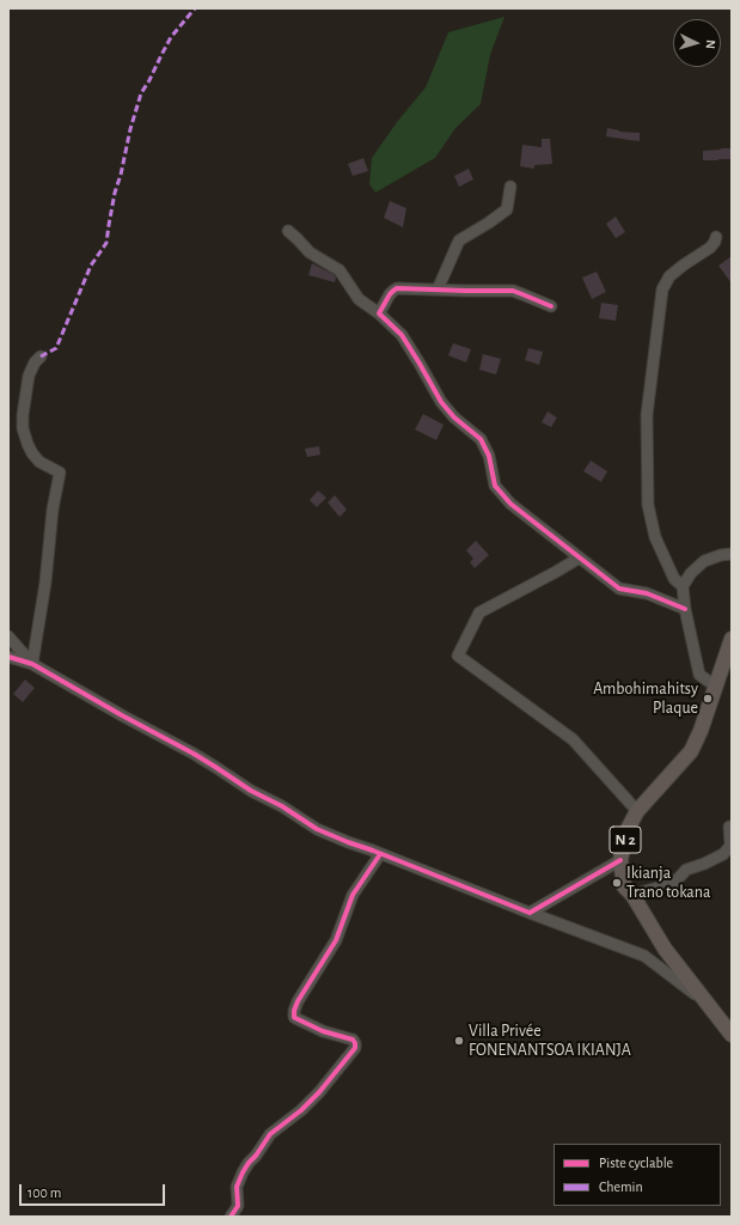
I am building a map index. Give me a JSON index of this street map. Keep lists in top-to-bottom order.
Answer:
{
  "streets": {
    "main road": ["N 2"]
  },
  "places": ["Ambohimahitsy Plaque", "Ikianja Trano tokana", "Villa Privée FONENANTSOA IKIANJA"],
  "legend": ["Piste cyclable", "Chemin"],
  "scale_bar": "100 m",
  "north": "right"
}
